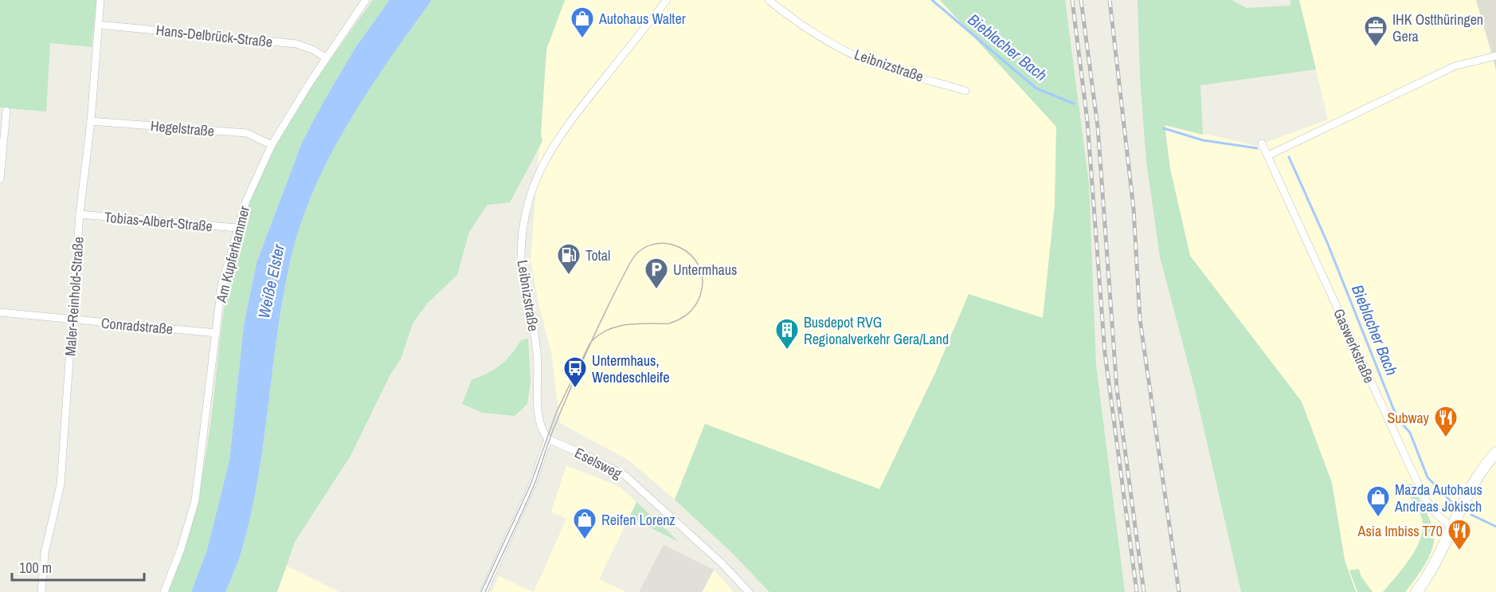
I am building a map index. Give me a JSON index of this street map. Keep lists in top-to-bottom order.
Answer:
{
  "streets": {
    "street": [
      "Hans-Delbrück-Straße",
      "Leibnizstraße",
      "Hegelstraße",
      "Tobias-Albert-Straße",
      "Am Kupferhammer",
      "Maler-Reinhold-Straße",
      "Conradstraße",
      "Gaswerkstraße",
      "Eselsweg"
    ]
  },
  "crossings": [
    ["Hans-Delbrück-Straße", "Am Kupferhammer"],
    ["Hans-Delbrück-Straße", "Maler-Reinhold-Straße"],
    ["Leibnizstraße", "Eselsweg"],
    ["Hegelstraße", "Am Kupferhammer"],
    ["Hegelstraße", "Maler-Reinhold-Straße"],
    ["Tobias-Albert-Straße", "Am Kupferhammer"],
    ["Tobias-Albert-Straße", "Maler-Reinhold-Straße"],
    ["Am Kupferhammer", "Conradstraße"],
    ["Maler-Reinhold-Straße", "Conradstraße"]
  ],
  "water": ["Bieblacher Bach", "Weiße Elster"],
  "places": {
    "shop": ["Autohaus Walter", "Mazda Autohaus Andreas Jokisch", "Reifen Lorenz"],
    "office": ["IHK Ostthüringen Gera"],
    "fuel station": ["Total"],
    "parking": ["Untermhaus"],
    "building": ["Busdepot RVG Regionalverkehr Gera/Land"],
    "bus stop": ["Untermhaus, Wendeschleife"],
    "restaurant": ["Subway", "Asia Imbiss T70"]
  },
  "scale_bar": "100 m"
}
